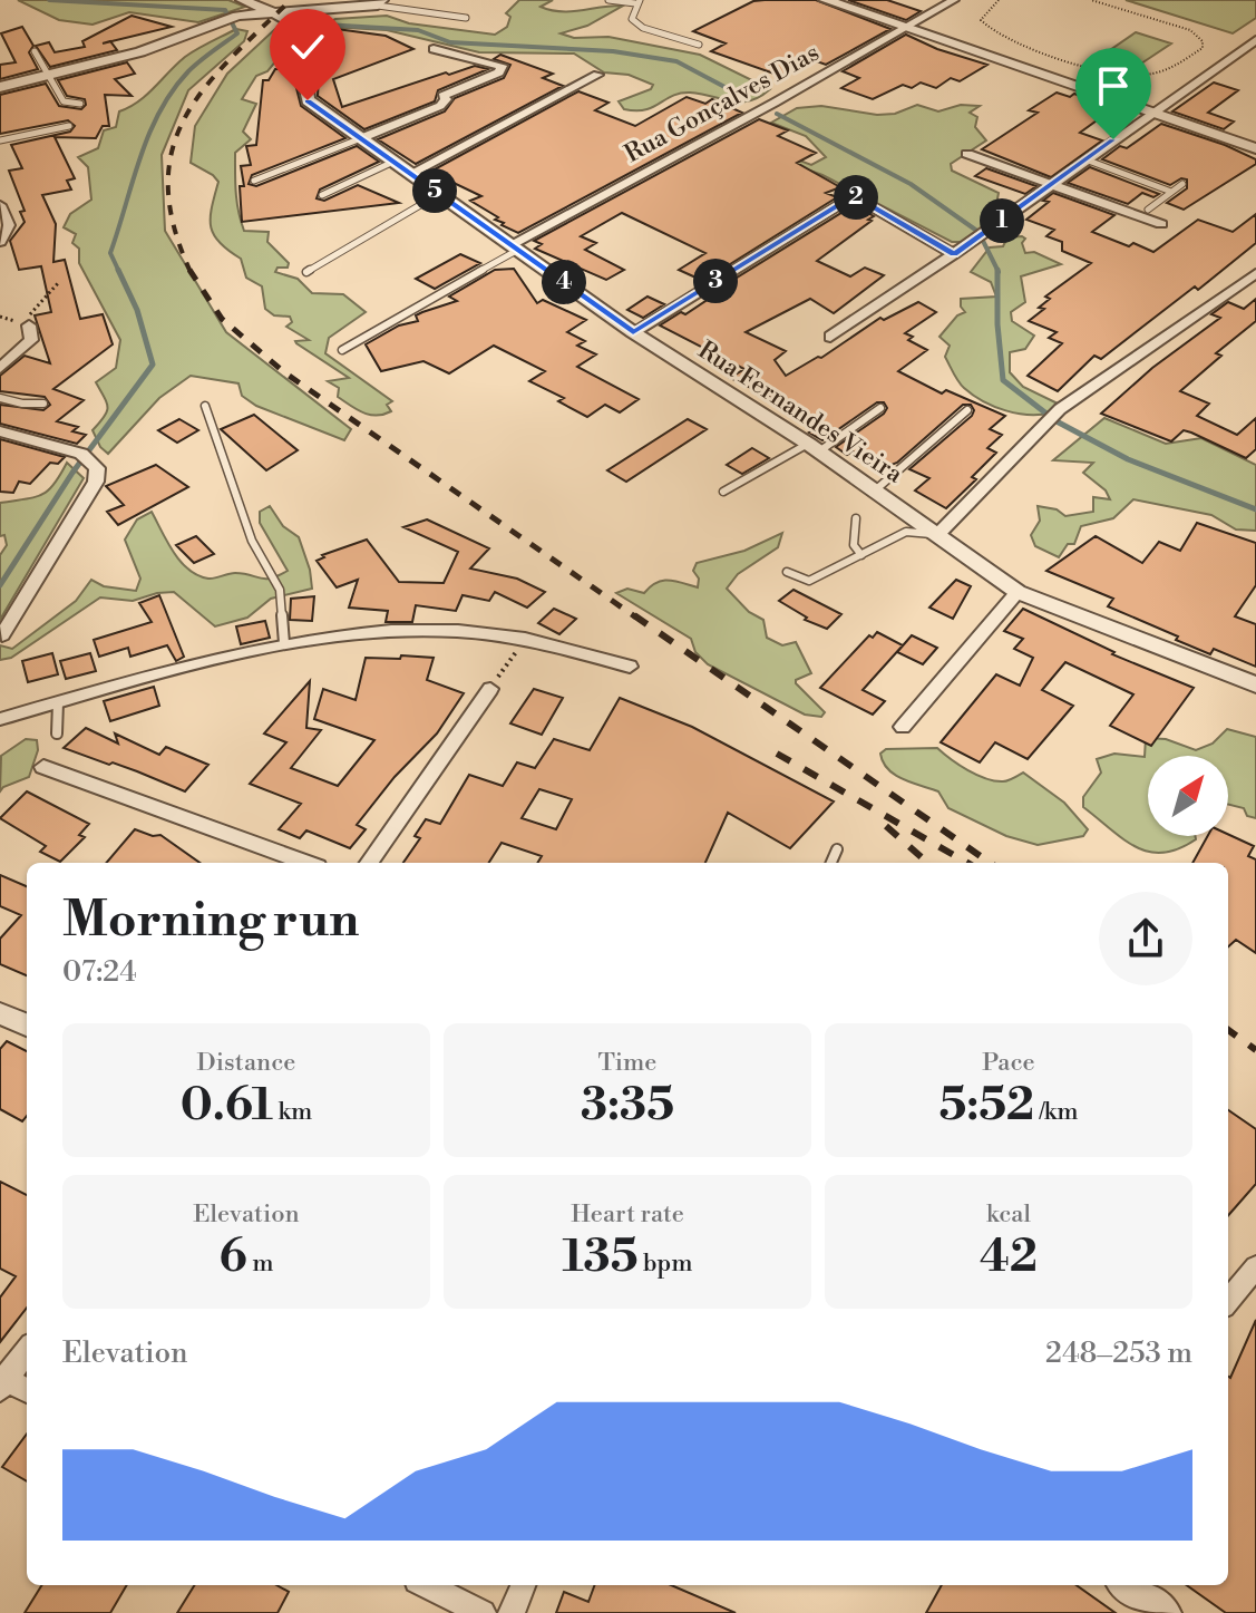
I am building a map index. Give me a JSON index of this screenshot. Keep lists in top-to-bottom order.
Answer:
{
  "streets": {
    "street": ["Rua Gonçalves Dias", "Rua Fernandes Vieira"]
  },
  "crossings": [
    ["Rua Gonçalves Dias", "Rua Fernandes Vieira"]
  ],
  "north": "top right",
  "page": {
    "pins": [
      "5",
      "2",
      "1",
      "3",
      "4"
    ],
    "heading": ["Morning run", "07:24"],
    "stats": [
      ["Distance", "0.61 km"],
      ["Time", "3:35"],
      ["Pace", "5:52 /km"],
      ["Elevation", "6 m"],
      ["Heart rate", "135 bpm"],
      ["kcal", "42"]
    ],
    "chart": ["Elevation", "248–253 m"]
  }
}
